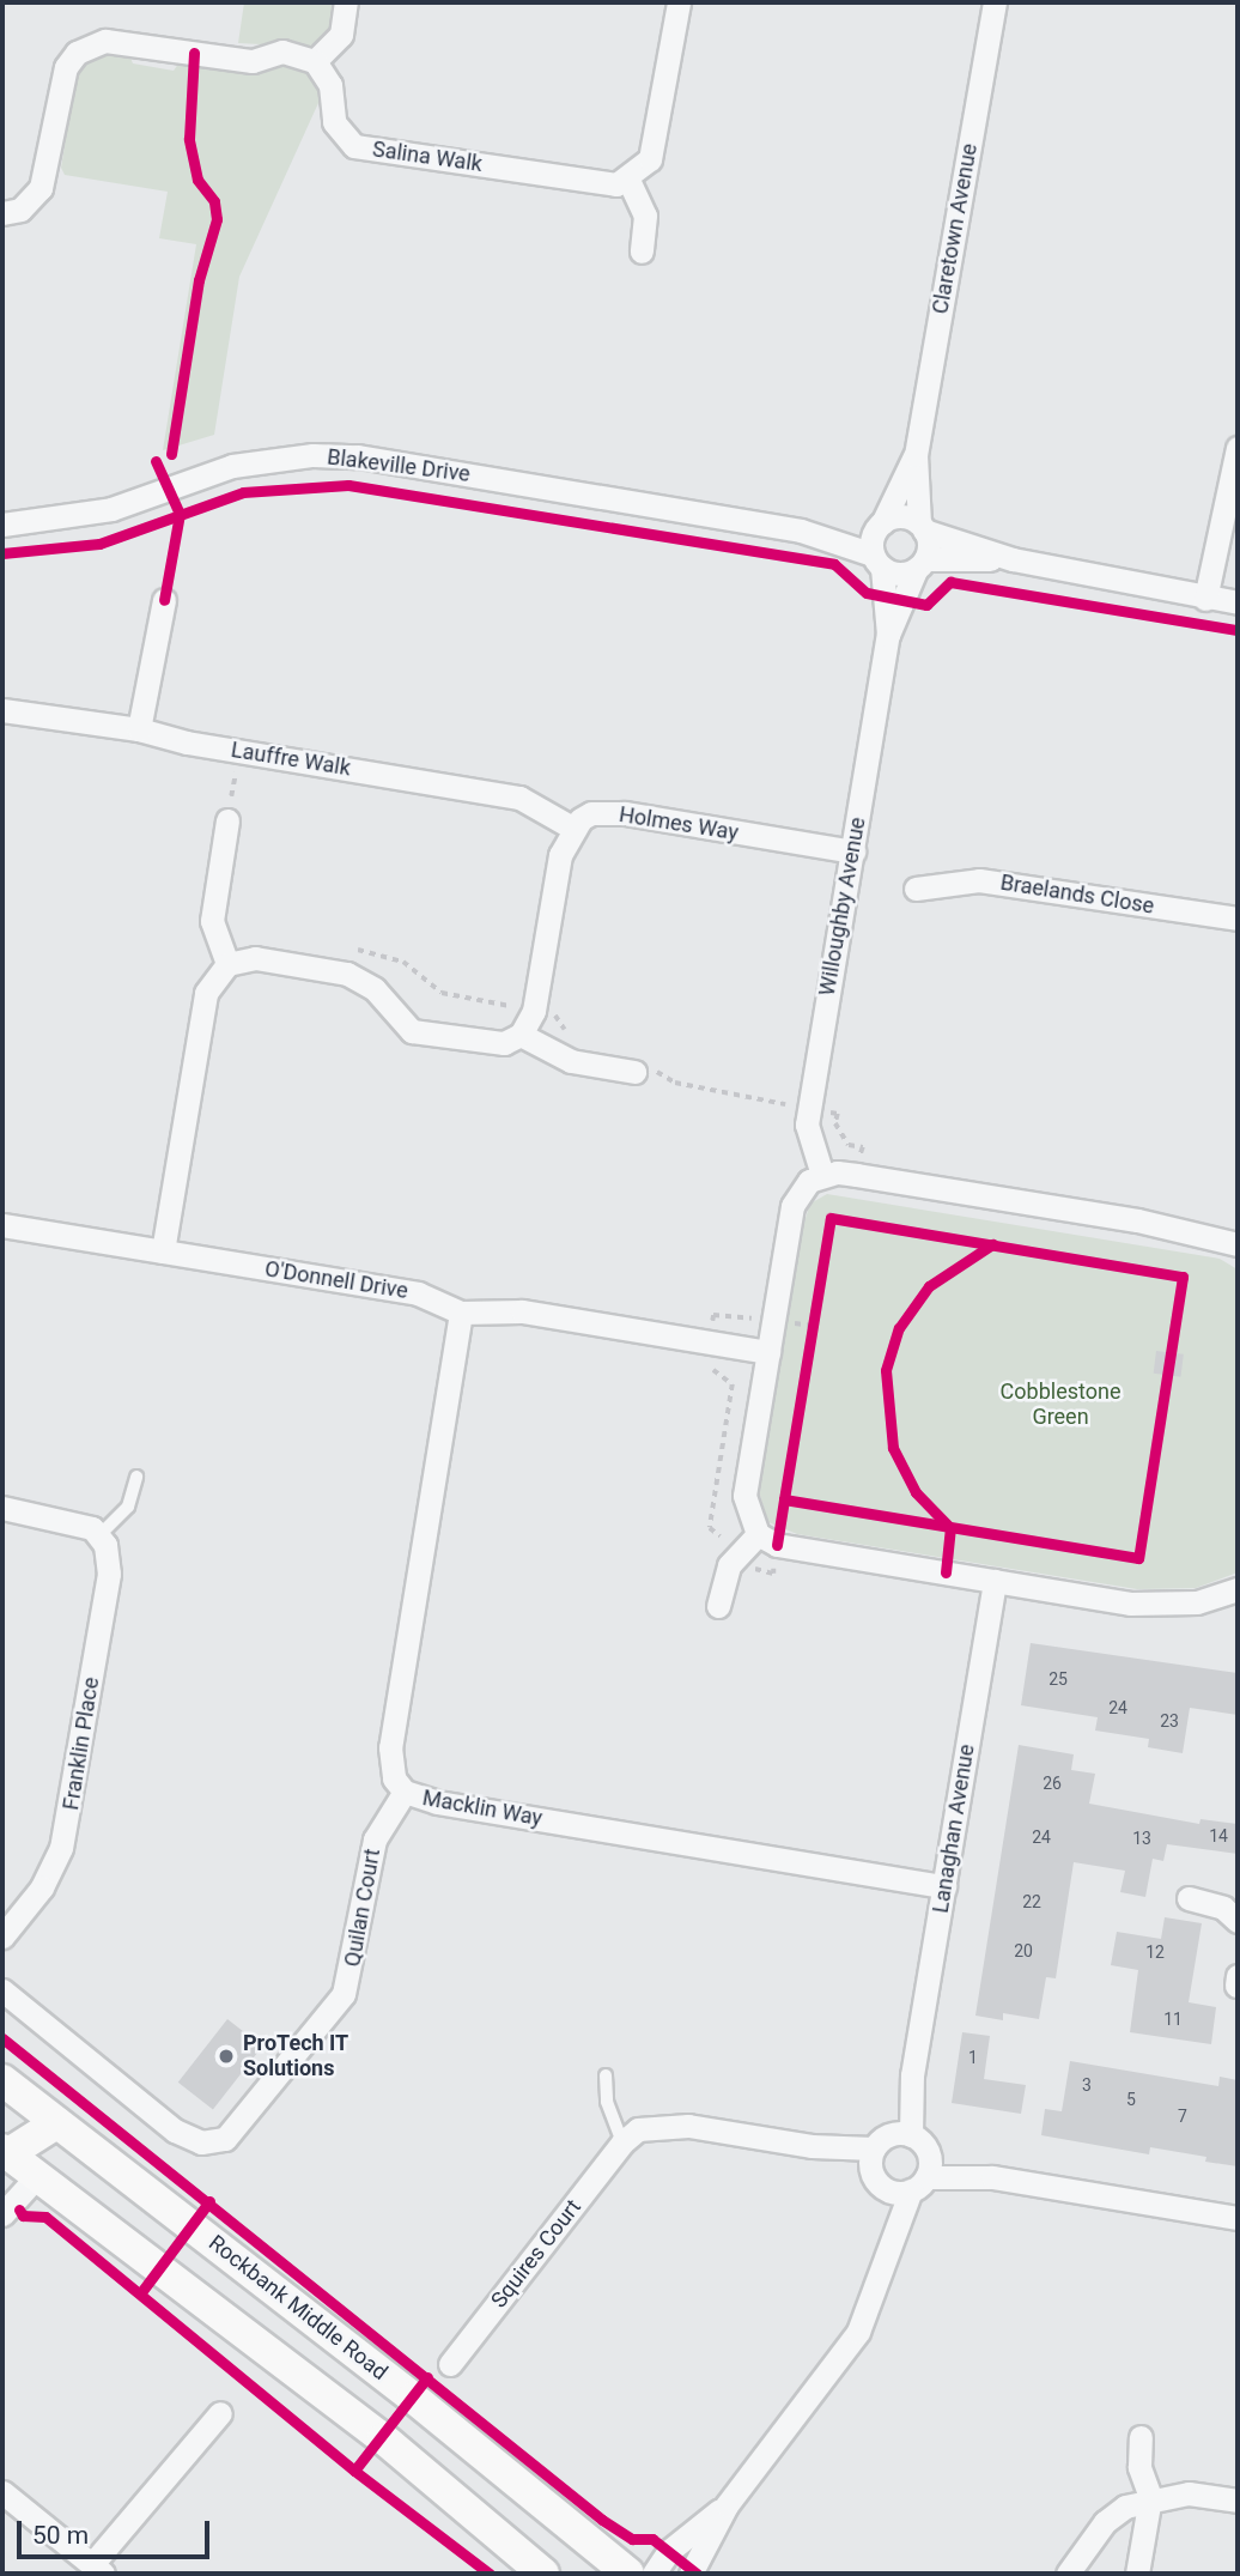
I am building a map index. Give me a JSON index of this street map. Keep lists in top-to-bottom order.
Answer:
{
  "streets": {
    "street": [
      "Salina Walk",
      "Claretown Avenue",
      "Blakeville Drive",
      "Lauffre Walk",
      "Holmes Way",
      "Braelands Close",
      "Willoughby Avenue",
      "O'Donnell Drive",
      "Franklin Place",
      "Macklin Way",
      "Lanaghan Avenue",
      "Quilan Court",
      "Squires Court",
      "Rockbank Middle Road"
    ]
  },
  "crossings": [
    ["Claretown Avenue", "Blakeville Drive"],
    ["Claretown Avenue", "Willoughby Avenue"],
    ["Blakeville Drive", "Willoughby Avenue"],
    ["Lauffre Walk", "Holmes Way"],
    ["Holmes Way", "Willoughby Avenue"],
    ["O'Donnell Drive", "Macklin Way"],
    ["Macklin Way", "Lanaghan Avenue"],
    ["Macklin Way", "Quilan Court"],
    ["Lanaghan Avenue", "Squires Court"]
  ],
  "parks": ["Cobblestone Green"],
  "places": ["ProTech IT Solutions"],
  "house_numbers": [
    "25",
    "24",
    "23",
    "26",
    "14",
    "24",
    "13",
    "22",
    "20",
    "12",
    "11",
    "1",
    "3",
    "5",
    "7"
  ],
  "scale_bar": "50 m"
}
